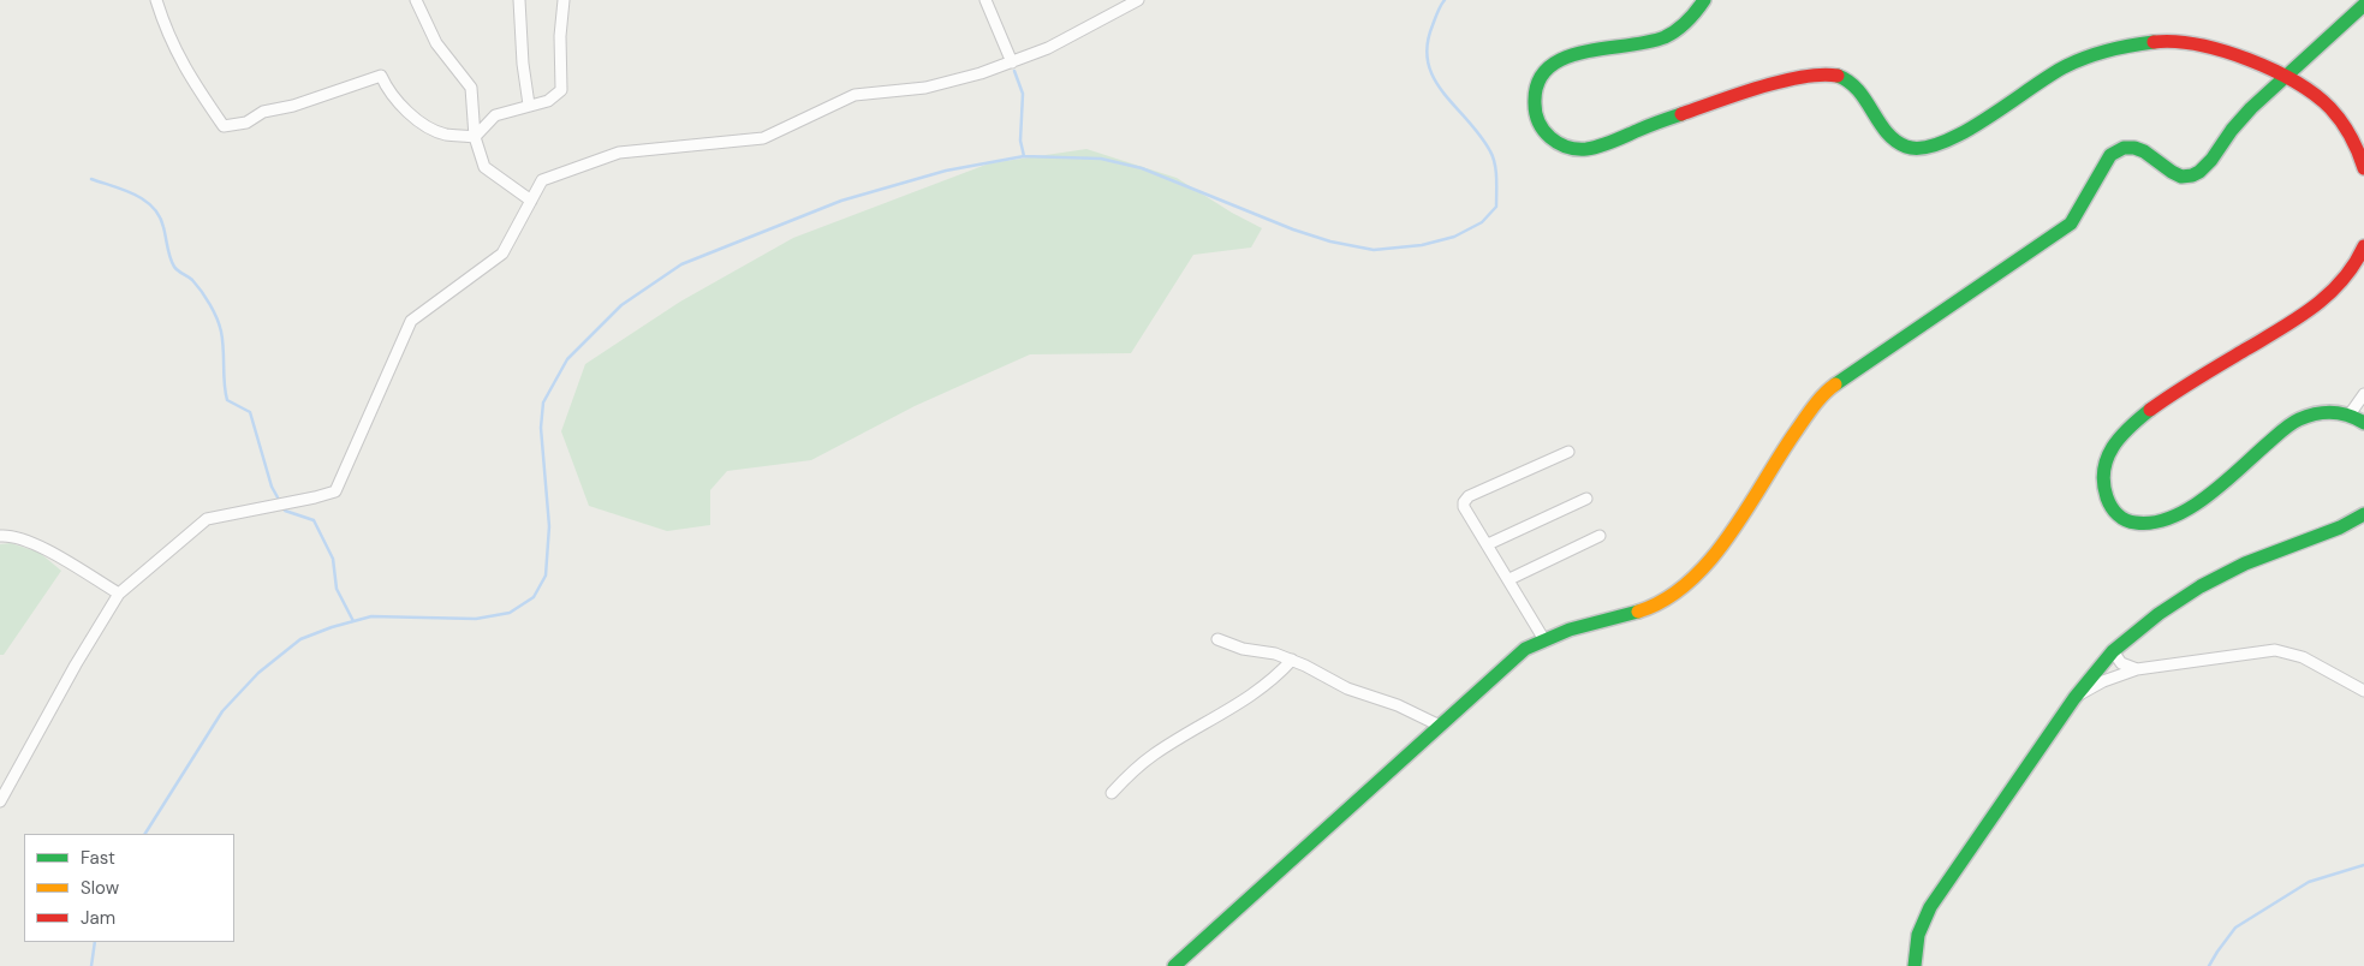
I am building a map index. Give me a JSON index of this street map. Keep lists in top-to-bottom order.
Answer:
{
  "legend": ["Fast", "Slow", "Jam"]
}
